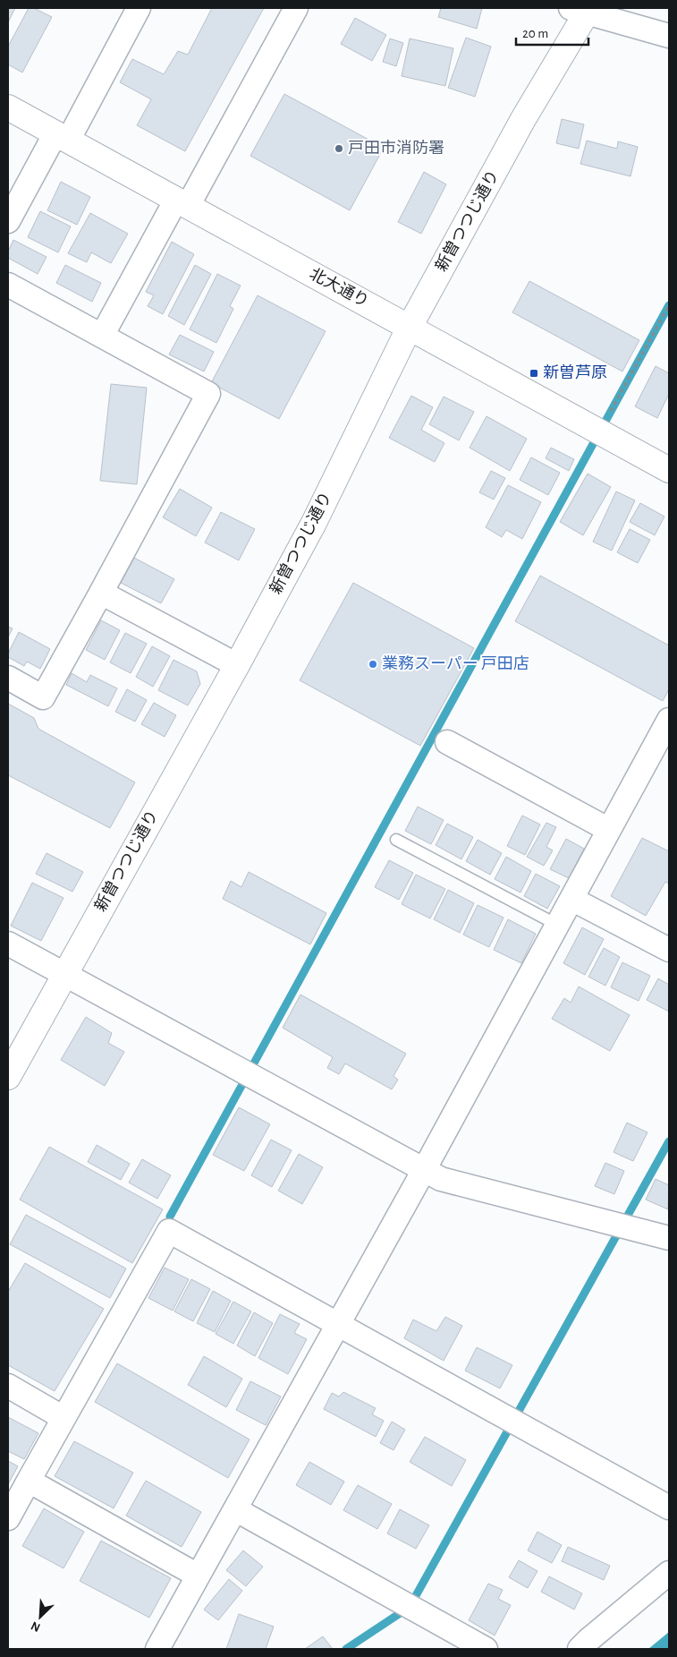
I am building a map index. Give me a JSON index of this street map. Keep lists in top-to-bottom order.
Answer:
{
  "streets": {
    "street": ["新曽つつじ通り", "北大通り"]
  },
  "crossings": [
    ["新曽つつじ通り", "北大通り"]
  ],
  "places": {
    "other": ["戸田市消防署", "業務スーパー 戸田店"],
    "transit": ["新曽芦原"]
  },
  "scale_bar": "20 m",
  "north": "bottom left"
}
